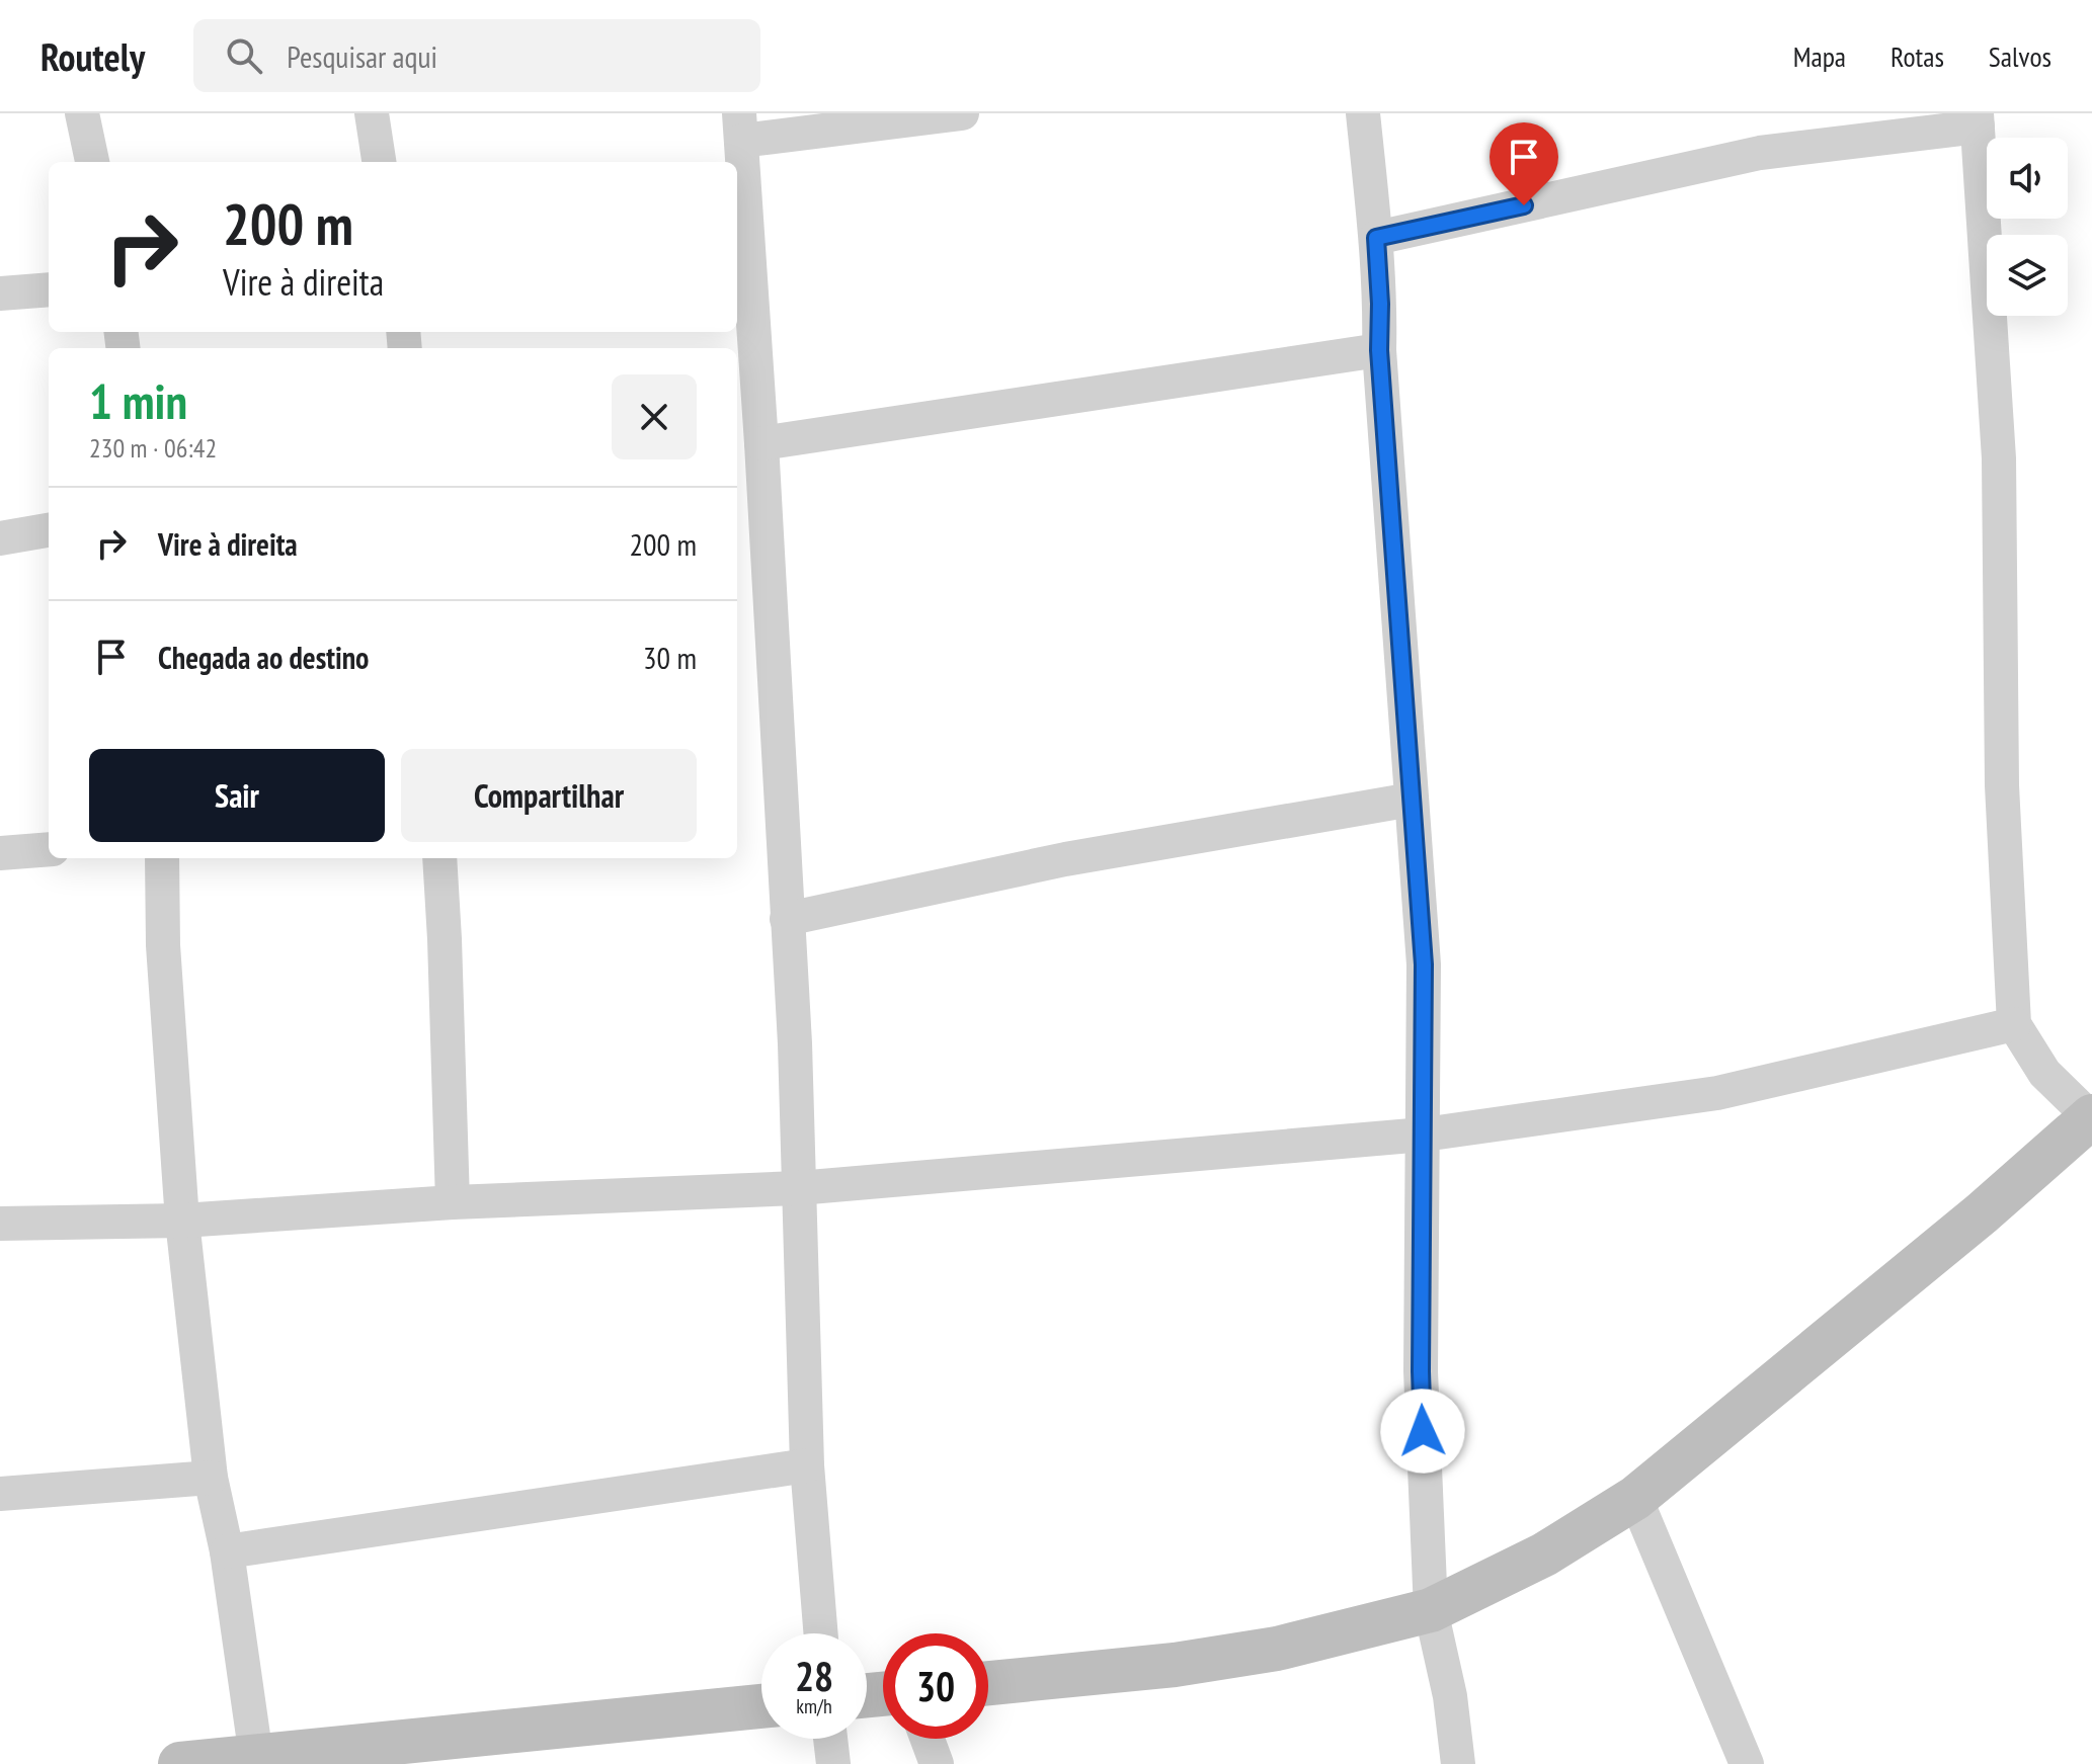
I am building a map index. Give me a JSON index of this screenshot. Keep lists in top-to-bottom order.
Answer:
{
  "page": {
    "header": "Routely",
    "search": "Pesquisar aqui",
    "nav": ["Mapa", "Rotas", "Salvos"],
    "turn": ["200 m", "Vire à direita"],
    "heading": ["1 min", "230 m · 06:42"],
    "list": [
      {
        "name": "Vire à direita",
        "value": "200 m"
      },
      {
        "name": "Chegada ao destino",
        "value": "30 m"
      }
    ],
    "buttons": ["Sair", "Compartilhar"],
    "speed": "28 km/h",
    "limit": "30"
  }
}
